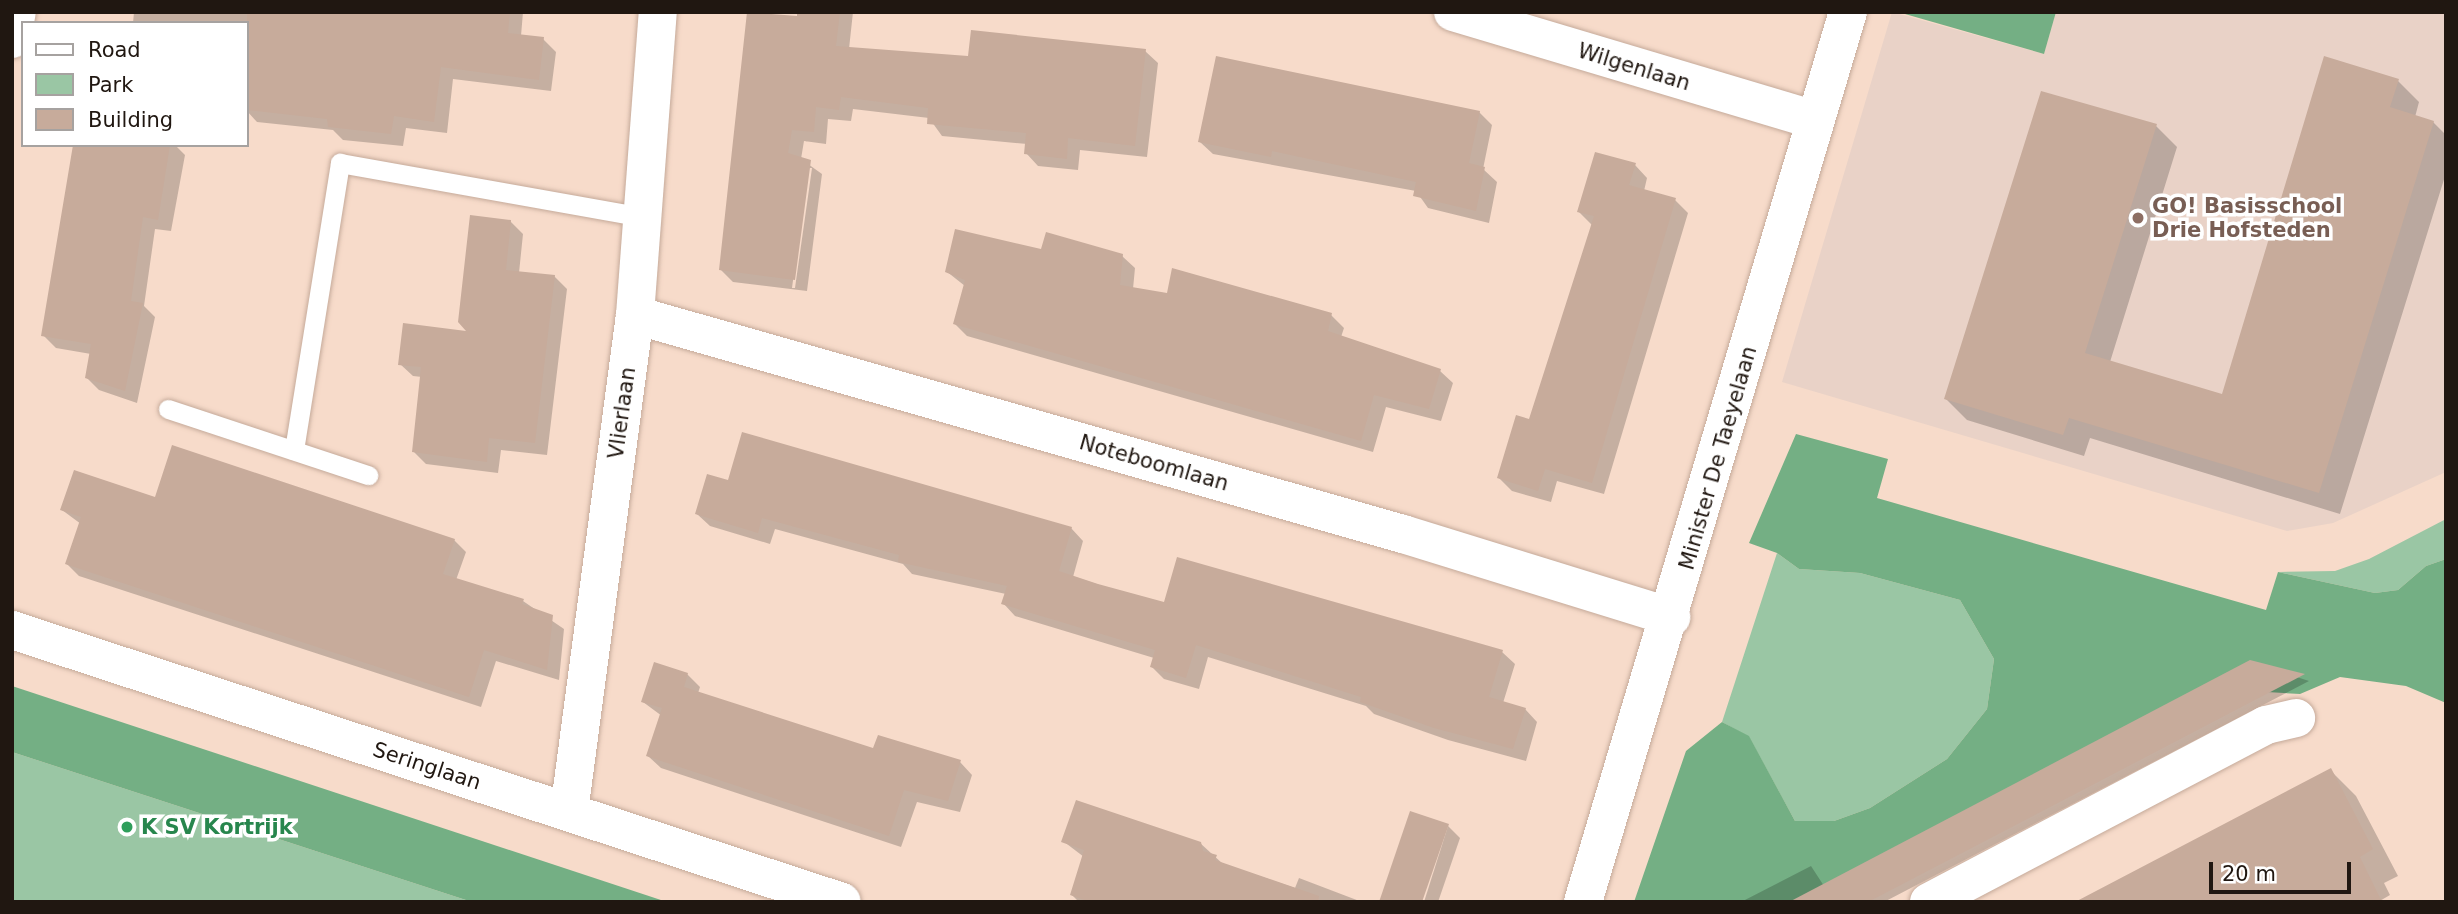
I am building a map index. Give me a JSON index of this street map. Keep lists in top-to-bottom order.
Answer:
{
  "streets": {
    "street": [
      "Wilgenlaan",
      "Vlierlaan",
      "Minister De Taeyelaan",
      "Noteboomlaan",
      "Seringlaan"
    ]
  },
  "crossings": [
    ["Wilgenlaan", "Minister De Taeyelaan"],
    ["Vlierlaan", "Noteboomlaan"],
    ["Vlierlaan", "Seringlaan"],
    ["Minister De Taeyelaan", "Noteboomlaan"]
  ],
  "places": ["GO! Basisschool Drie Hofsteden", "K SV Kortrijk"],
  "legend": ["Road", "Park", "Building"],
  "scale_bar": "20 m"
}
